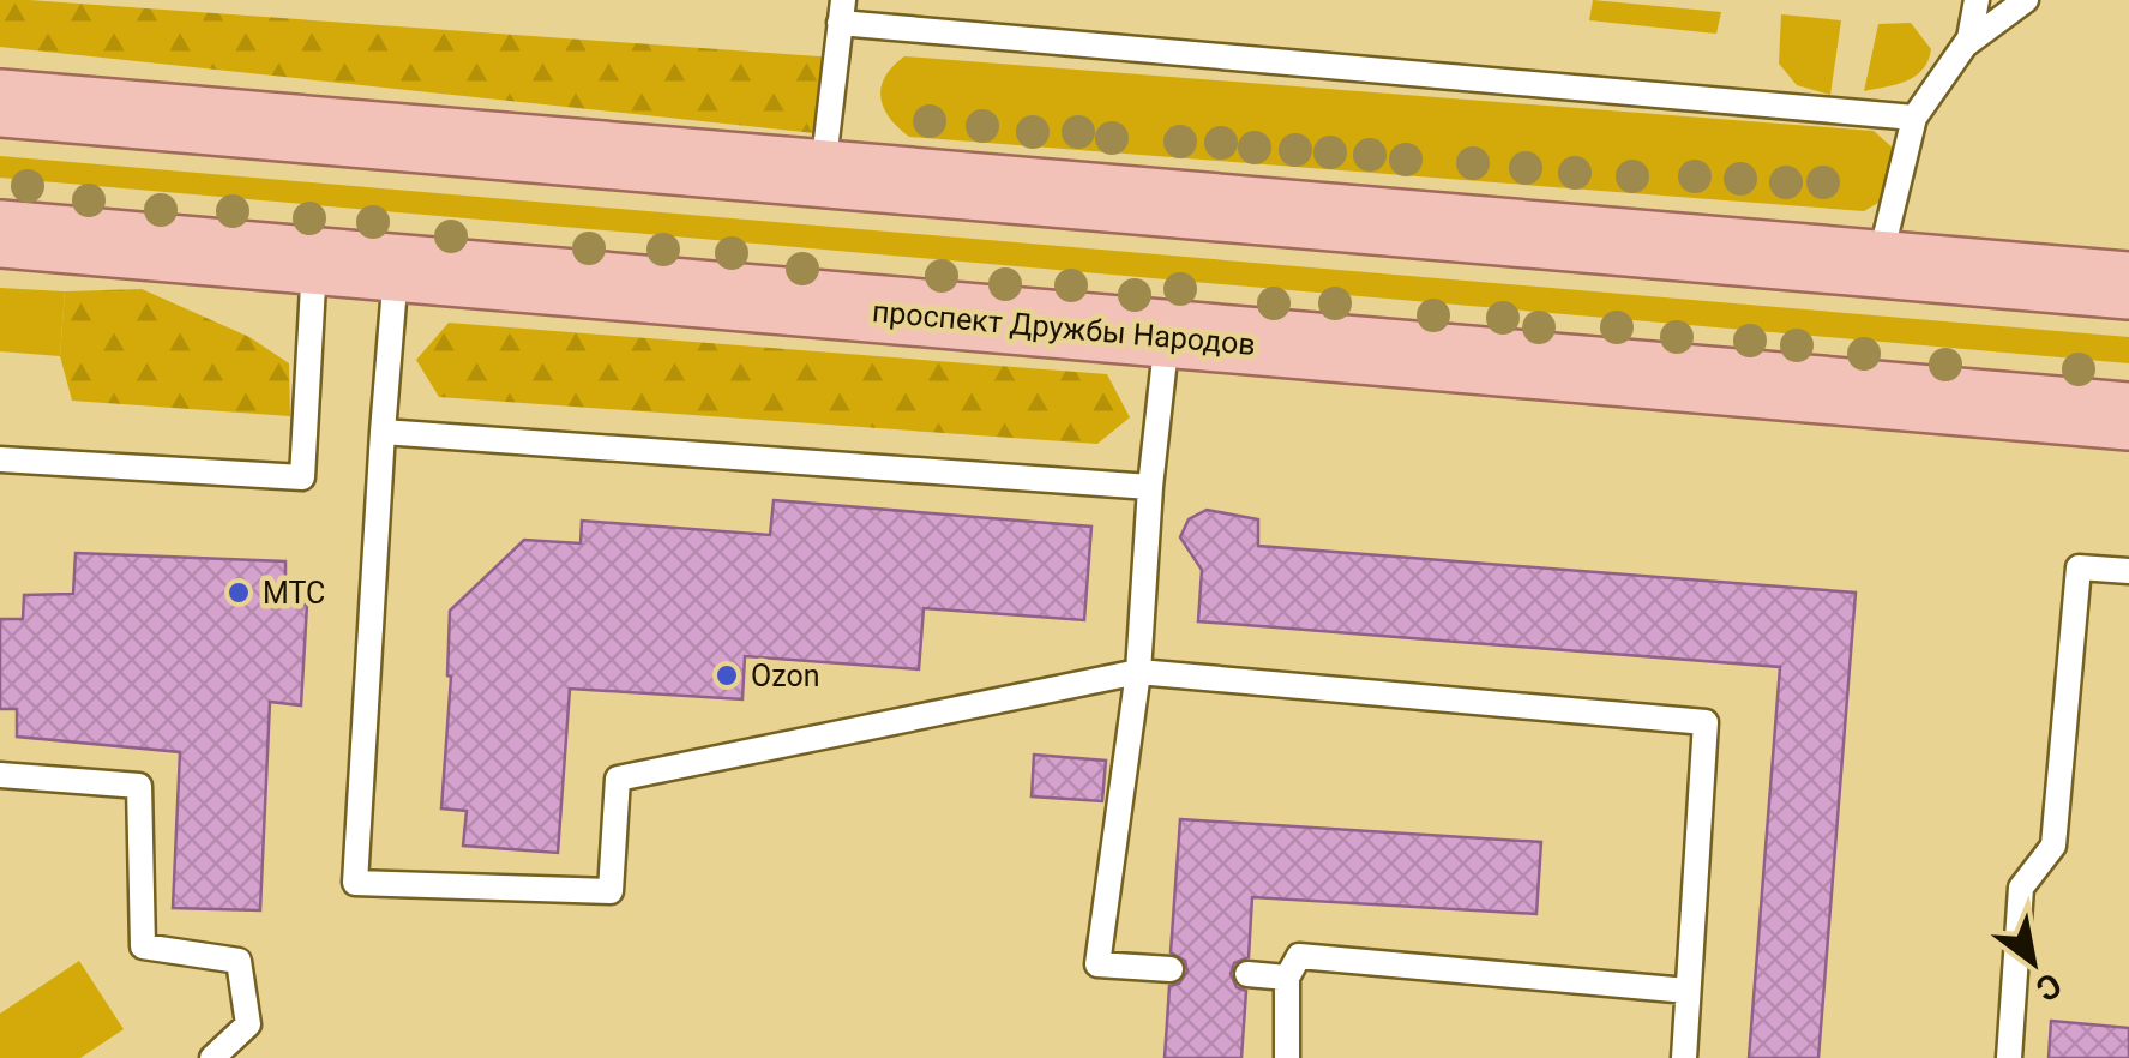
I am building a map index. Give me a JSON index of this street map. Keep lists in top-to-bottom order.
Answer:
{
  "streets": {
    "main road": ["проспект Дружбы Народов"]
  },
  "places": ["МТС", "Ozon"],
  "north": "bottom right"
}
